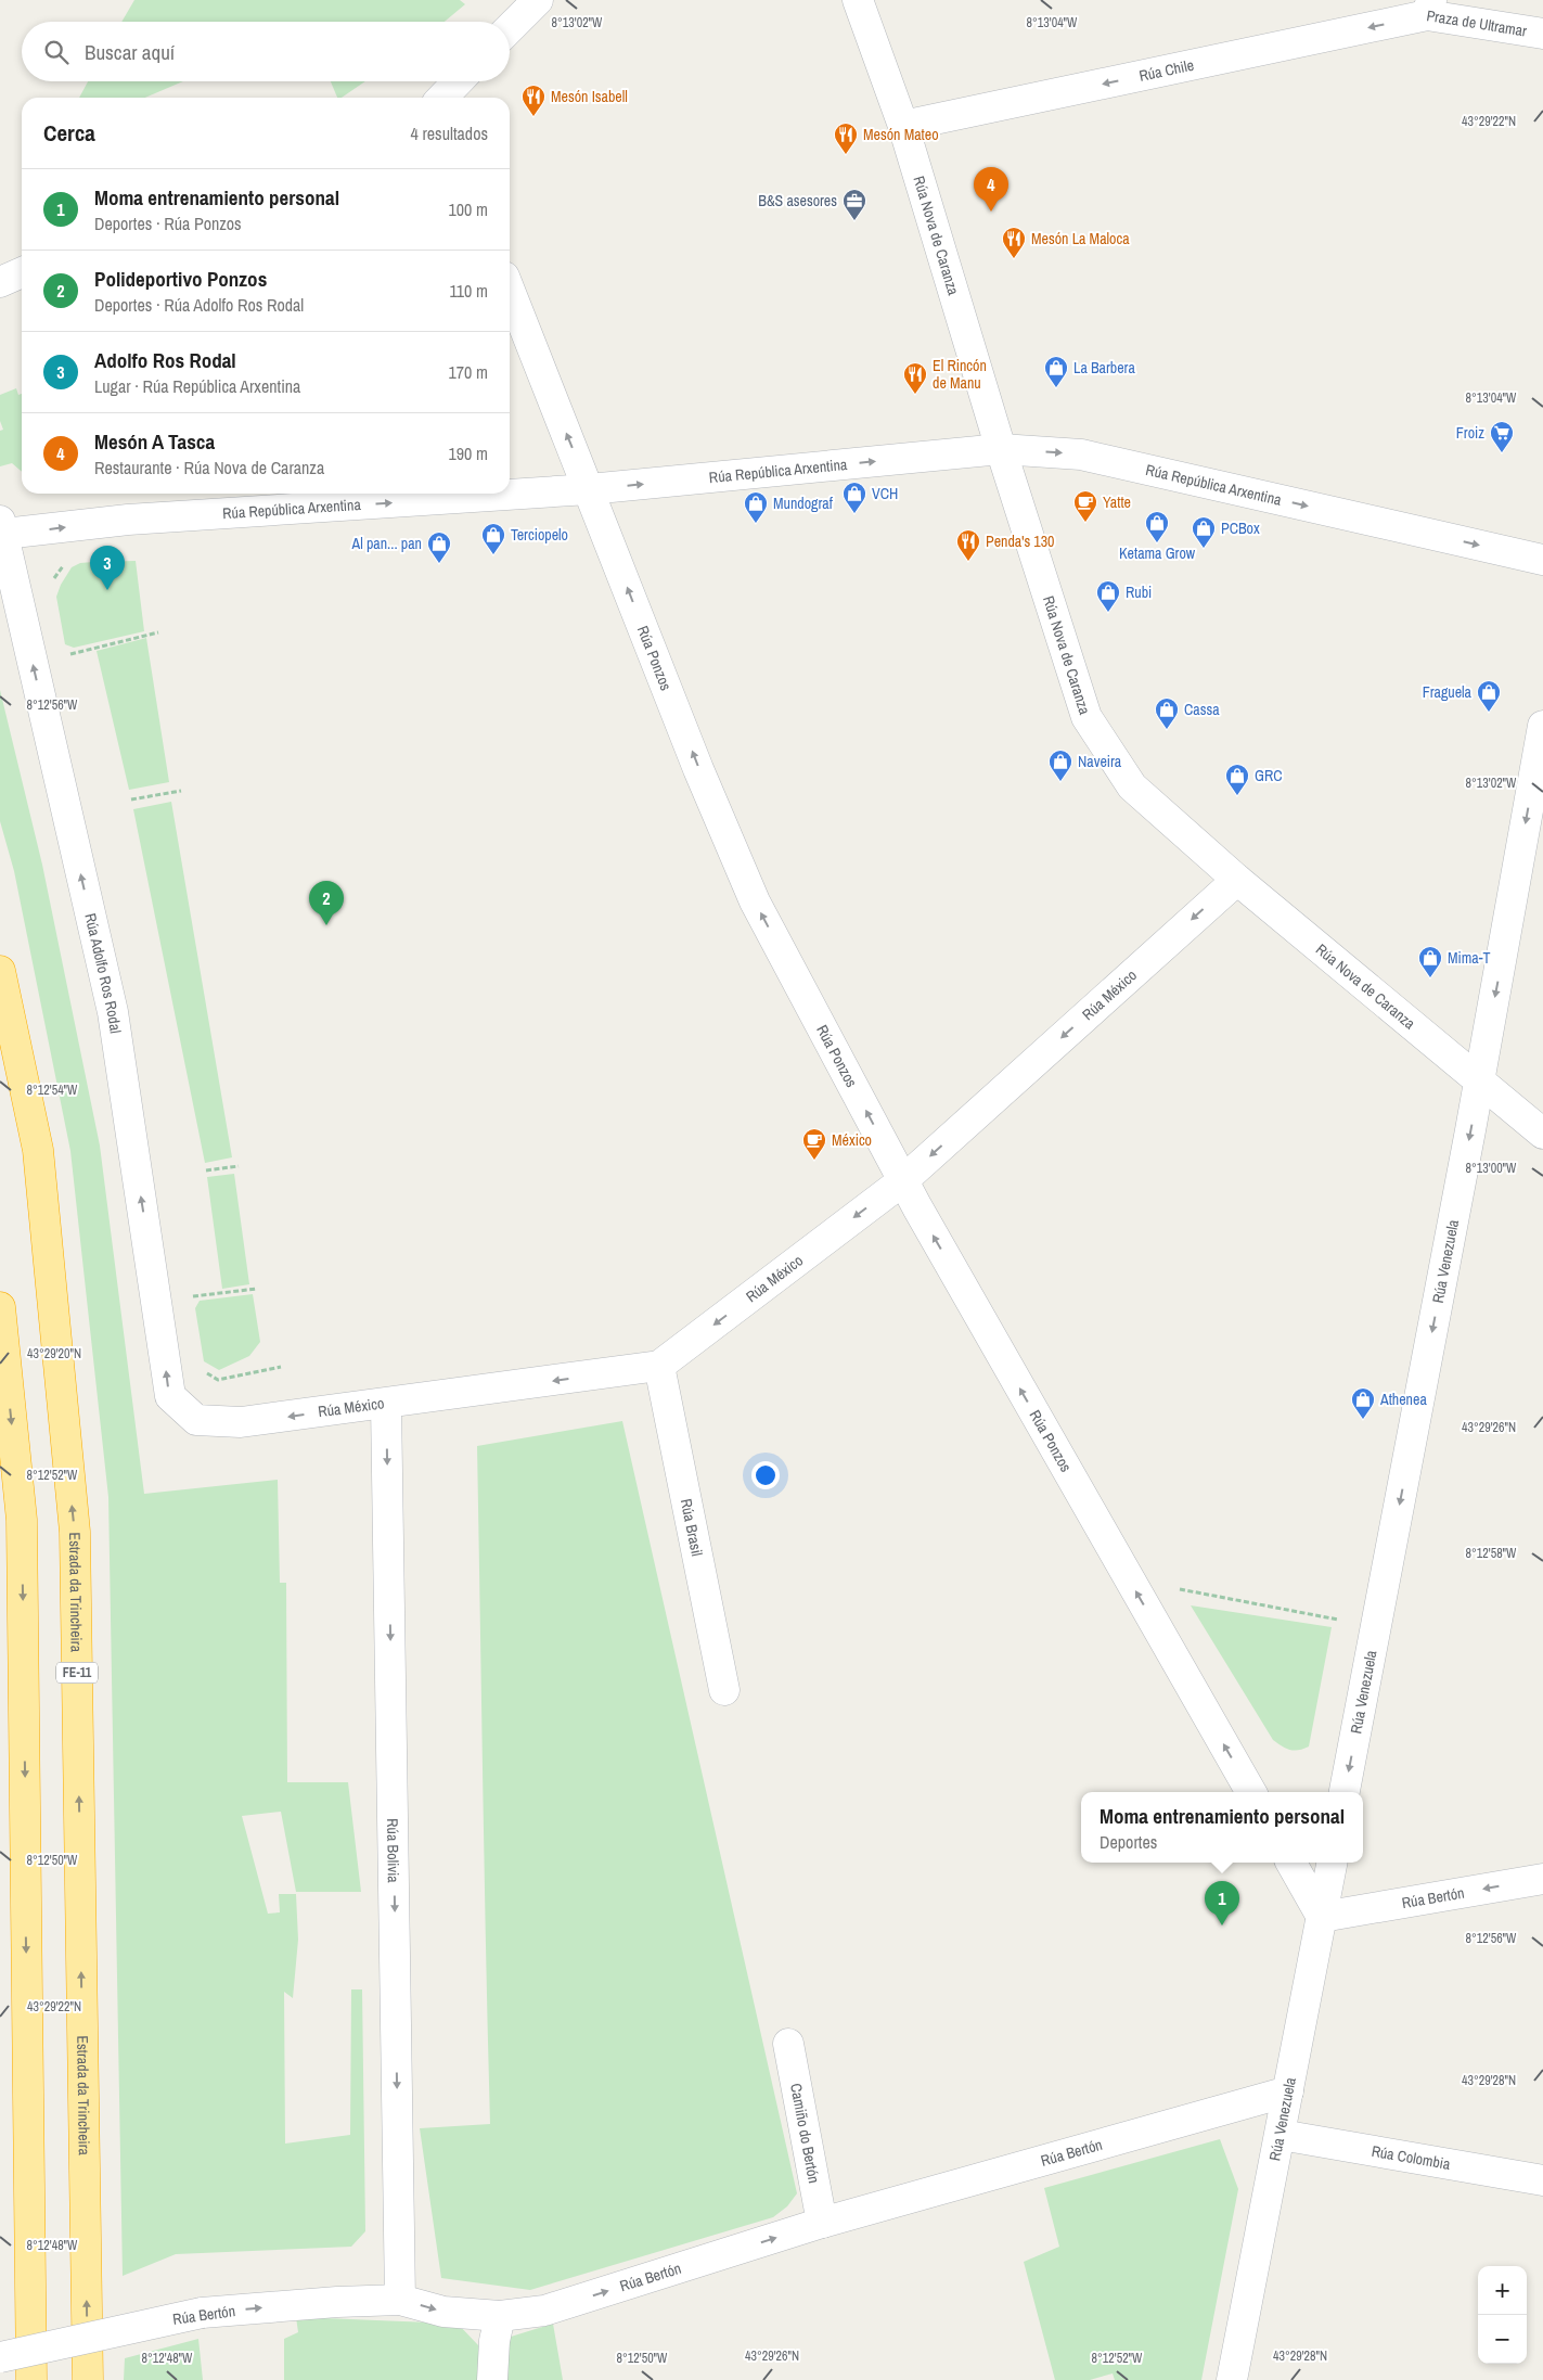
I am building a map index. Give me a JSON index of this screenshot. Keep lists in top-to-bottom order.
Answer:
{
  "streets": {
    "highway": ["Estrada da Trincheira", "FE-11"],
    "street": [
      "Praza de Ultramar",
      "Rúa Chile",
      "Rúa Nova de Caranza",
      "Rúa República Arxentina",
      "Rúa Ponzos",
      "Rúa Adolfo Ros Rodal",
      "Rúa México",
      "Rúa Venezuela",
      "Rúa Brasil",
      "Rúa Bolivia",
      "Rúa Bertón",
      "Camiño do Bertón",
      "Rúa Colombia"
    ]
  },
  "crossings": [
    ["Praza de Ultramar", "Rúa Chile"],
    ["Rúa Chile", "Rúa Nova de Caranza"],
    ["Rúa Nova de Caranza", "Rúa República Arxentina"],
    ["Rúa Nova de Caranza", "Rúa México"],
    ["Rúa Nova de Caranza", "Rúa Venezuela"],
    ["Rúa República Arxentina", "Rúa Ponzos"],
    ["Rúa República Arxentina", "Rúa Adolfo Ros Rodal"],
    ["Rúa Ponzos", "Rúa México"],
    ["Rúa Adolfo Ros Rodal", "Rúa México"],
    ["Rúa México", "Rúa Brasil"],
    ["Rúa México", "Rúa Bolivia"],
    ["Rúa Venezuela", "Rúa Bertón"],
    ["Rúa Venezuela", "Rúa Colombia"],
    ["Rúa Bolivia", "Rúa Bertón"],
    ["Rúa Bertón", "Camiño do Bertón"]
  ],
  "one_way": [
    "Rúa Chile",
    "Rúa República Arxentina",
    "Rúa Ponzos",
    "Rúa Adolfo Ros Rodal",
    "Rúa México",
    "Rúa Venezuela",
    "Rúa Bolivia"
  ],
  "places": {
    "restaurant": [
      "Mesón Isabell",
      "Mesón Mateo",
      "Mesón La Maloca",
      "El Rincón de Manu",
      "Penda's 130"
    ],
    "office": ["B&S asesores"],
    "shop": [
      "La Barbera",
      "VCH",
      "Mundograf",
      "Ketama Grow",
      "PCBox",
      "Terciopelo",
      "Al pan... pan",
      "Rubi",
      "Fraguela",
      "Cassa",
      "Naveira",
      "GRC",
      "Mima-T",
      "Athenea"
    ],
    "supermarket": ["Froiz"],
    "cafe": ["Yatte", "México"]
  },
  "page": {
    "search": "Buscar aquí",
    "heading": ["Cerca", "4 resultados"],
    "pins": [
      "4",
      "3",
      "2",
      "1"
    ],
    "list": [
      {
        "mark": "1",
        "name": "Moma entrenamiento personal",
        "note": "Deportes · Rúa Ponzos",
        "value": "100 m"
      },
      {
        "mark": "2",
        "name": "Polideportivo Ponzos",
        "note": "Deportes · Rúa Adolfo Ros Rodal",
        "value": "110 m"
      },
      {
        "mark": "3",
        "name": "Adolfo Ros Rodal",
        "note": "Lugar · Rúa República Arxentina",
        "value": "170 m"
      },
      {
        "mark": "4",
        "name": "Mesón A Tasca",
        "note": "Restaurante · Rúa Nova de Caranza",
        "value": "190 m"
      }
    ],
    "popup": ["Moma entrenamiento personal", "Deportes"],
    "map_buttons": ["+", "−"]
  },
  "coordinates": [
    "8°13'02\"W",
    "8°13'04\"W",
    "43°29'22\"N",
    "8°12'56\"W",
    "8°12'54\"W",
    "8°13'00\"W",
    "43°29'20\"N",
    "43°29'26\"N",
    "8°12'52\"W",
    "8°12'58\"W",
    "8°12'50\"W",
    "43°29'28\"N",
    "8°12'48\"W"
  ]
}
